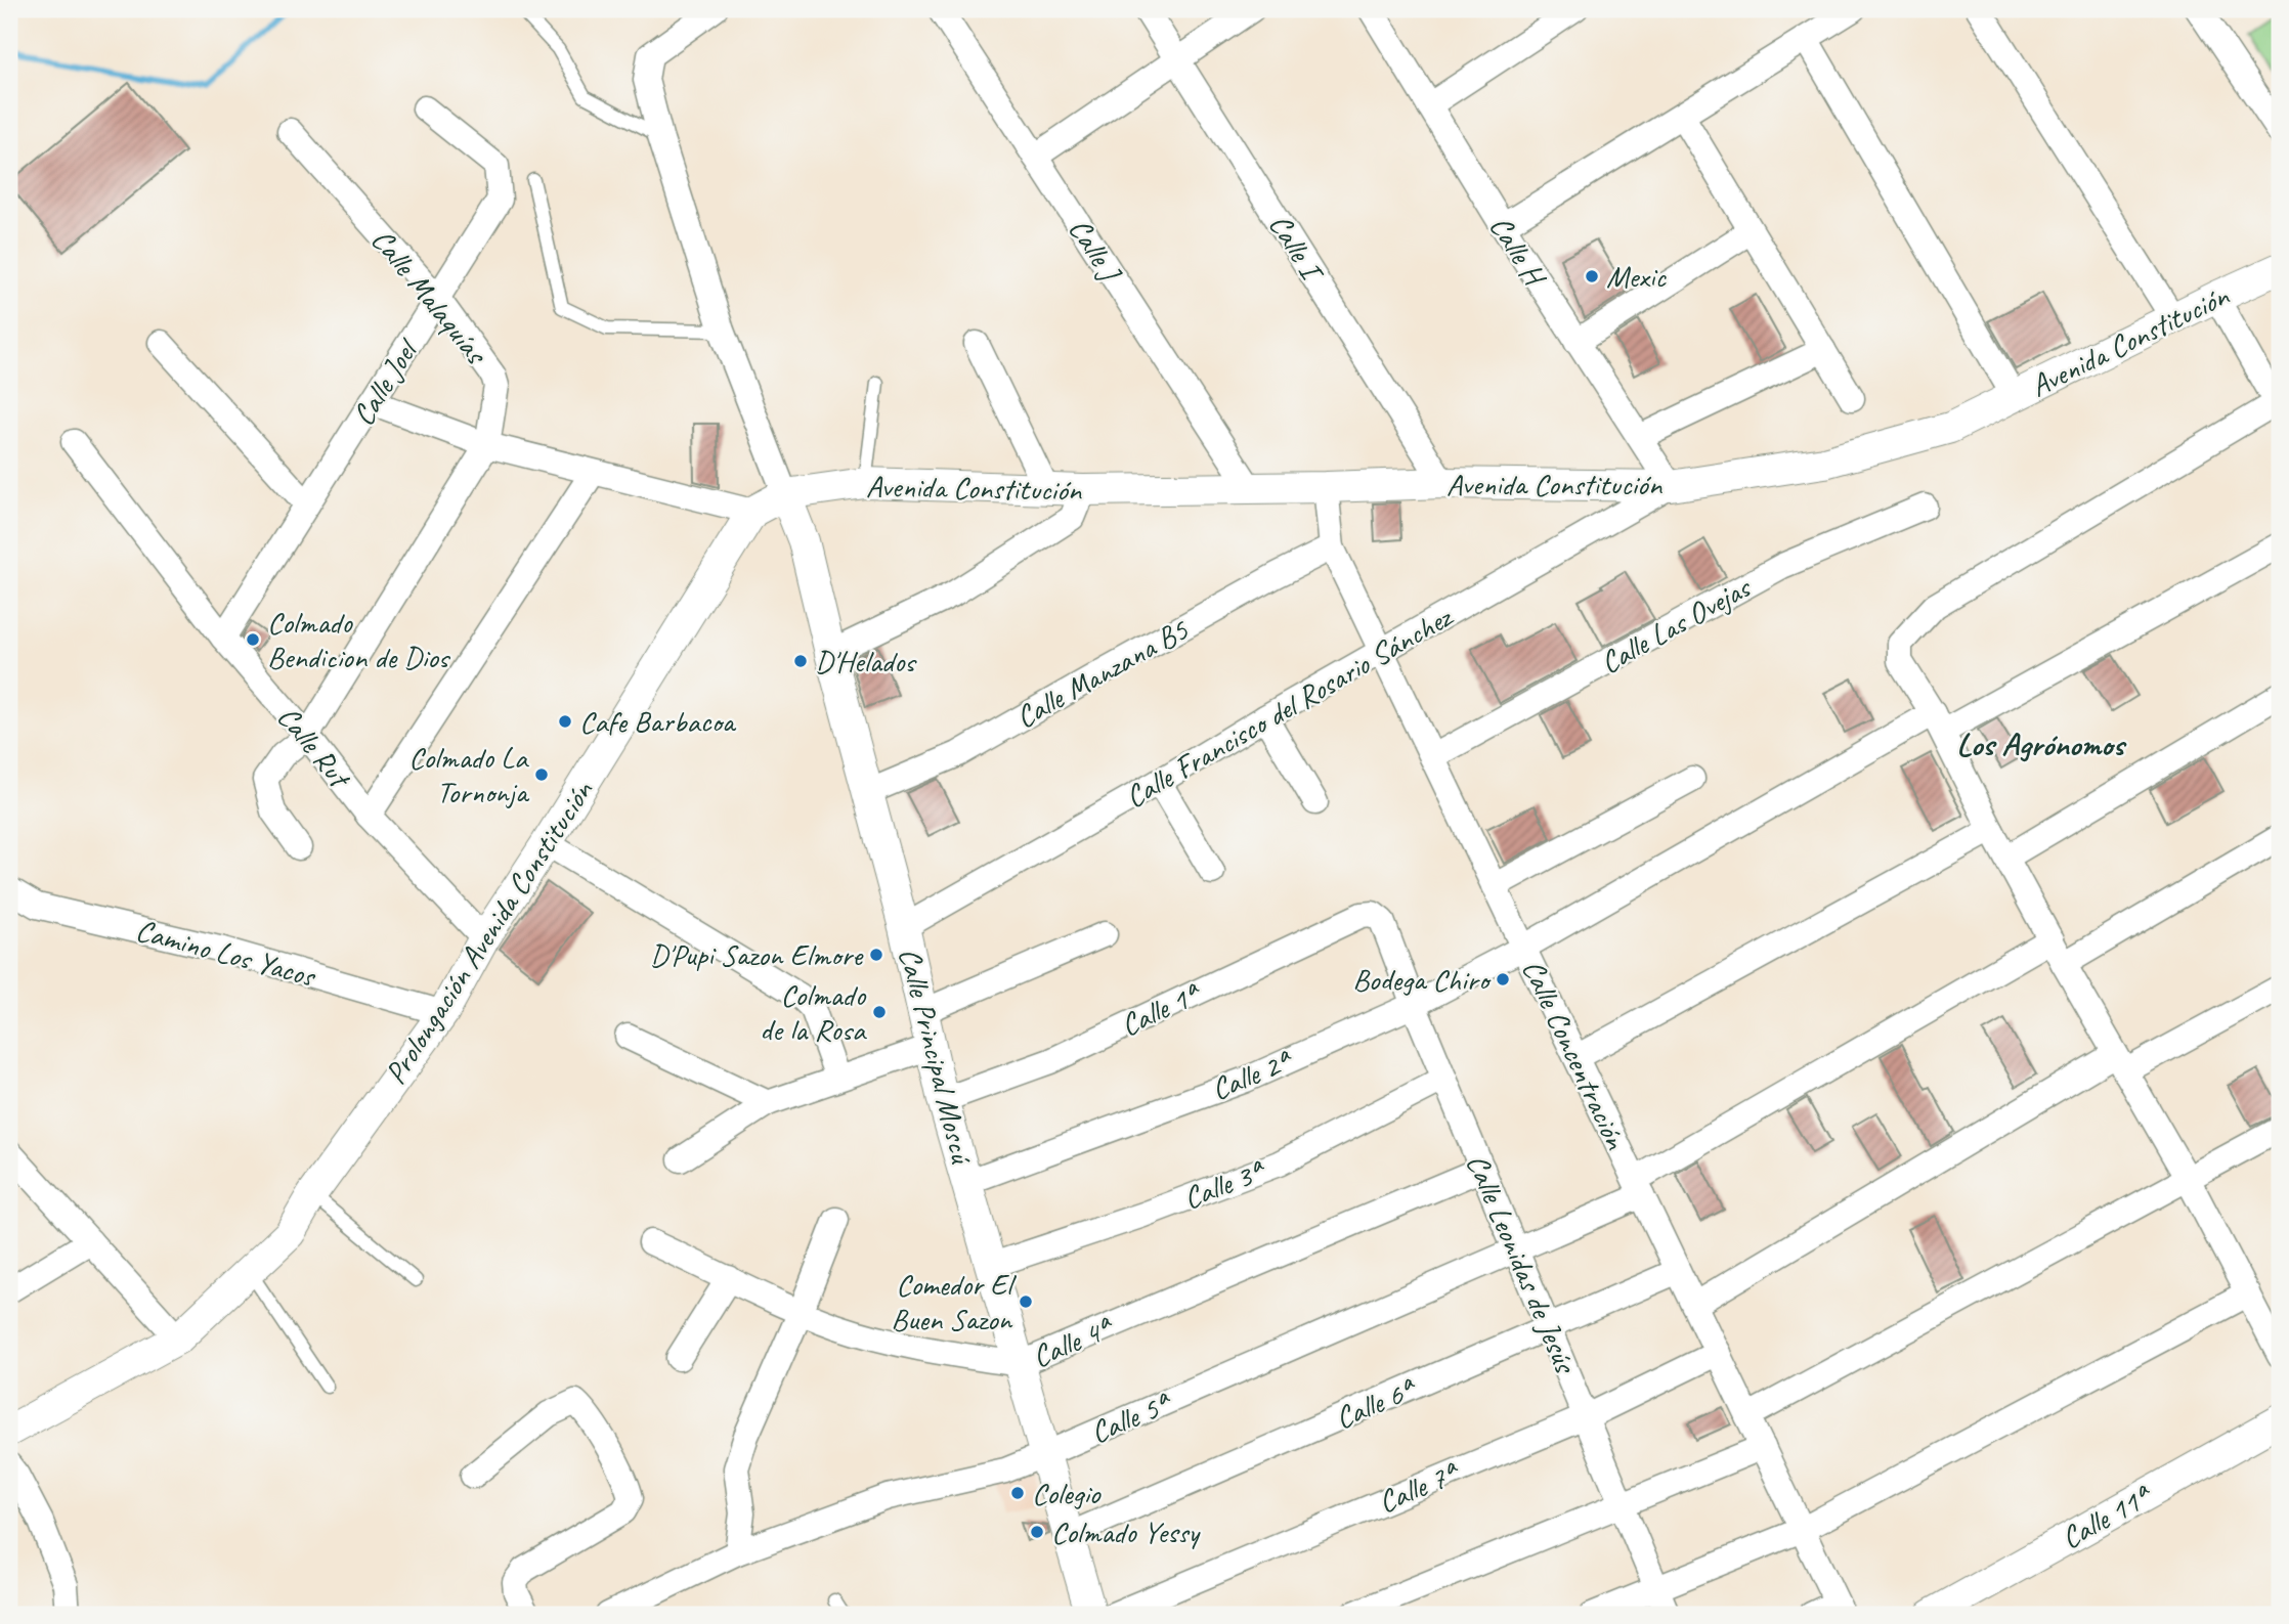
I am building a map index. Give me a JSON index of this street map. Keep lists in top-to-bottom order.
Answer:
{
  "streets": {
    "street": [
      "Calle I",
      "Calle J",
      "Calle H",
      "Calle Malaquías",
      "Avenida Constitución",
      "Calle Joel",
      "Calle Las Ovejas",
      "Calle Manzana B5",
      "Calle Francisco del Rosario Sánchez",
      "Calle Rut",
      "Prolongación Avenida Constitución",
      "Camino Los Yacos",
      "Calle 1ª",
      "Calle Concentración",
      "Calle Principal Moscú",
      "Calle 2ª",
      "Calle 3ª",
      "Calle Leonidas de Jesús",
      "Calle 4ª",
      "Calle 6ª",
      "Calle 5ª",
      "Calle 7ª",
      "Calle 11ª"
    ]
  },
  "crossings": [
    ["Calle I", "Avenida Constitución"],
    ["Calle J", "Avenida Constitución"],
    ["Calle H", "Avenida Constitución"],
    ["Calle H", "Calle Francisco del Rosario Sánchez"],
    ["Calle Malaquías", "Calle Joel"],
    ["Calle Malaquías", "Calle Rut"],
    ["Avenida Constitución", "Calle Francisco del Rosario Sánchez"],
    ["Avenida Constitución", "Calle Concentración"],
    ["Avenida Constitución", "Calle Principal Moscú"],
    ["Calle Joel", "Calle Rut"],
    ["Calle Las Ovejas", "Calle Concentración"],
    ["Calle Manzana B5", "Calle Concentración"],
    ["Calle Manzana B5", "Calle Principal Moscú"],
    ["Calle Francisco del Rosario Sánchez", "Calle Concentración"],
    ["Calle Francisco del Rosario Sánchez", "Calle Principal Moscú"],
    ["Calle Rut", "Prolongación Avenida Constitución"],
    ["Prolongación Avenida Constitución", "Camino Los Yacos"],
    ["Calle 1ª", "Calle Principal Moscú"],
    ["Calle 1ª", "Calle Leonidas de Jesús"],
    ["Calle Concentración", "Calle 2ª"],
    ["Calle Concentración", "Calle 6ª"],
    ["Calle Concentración", "Calle 5ª"],
    ["Calle Concentración", "Calle 7ª"],
    ["Calle Principal Moscú", "Calle 2ª"],
    ["Calle Principal Moscú", "Calle 3ª"],
    ["Calle Principal Moscú", "Calle 4ª"],
    ["Calle Principal Moscú", "Calle 6ª"],
    ["Calle Principal Moscú", "Calle 5ª"],
    ["Calle 2ª", "Calle Leonidas de Jesús"],
    ["Calle 3ª", "Calle Leonidas de Jesús"],
    ["Calle Leonidas de Jesús", "Calle 4ª"],
    ["Calle Leonidas de Jesús", "Calle 6ª"],
    ["Calle Leonidas de Jesús", "Calle 5ª"],
    ["Calle Leonidas de Jesús", "Calle 7ª"]
  ],
  "districts": ["Los Agrónomos"],
  "places": [
    "Mexic",
    "Colmado Bendicion de Dios",
    "D'Helados",
    "Cafe Barbacoa",
    "Colmado La Tornonja",
    "D'Pupi Sazon Elmore",
    "Bodega Chiro",
    "Colmado de la Rosa",
    "Comedor El Buen Sazon",
    "Colegio",
    "Colmado Yessy"
  ]
}
